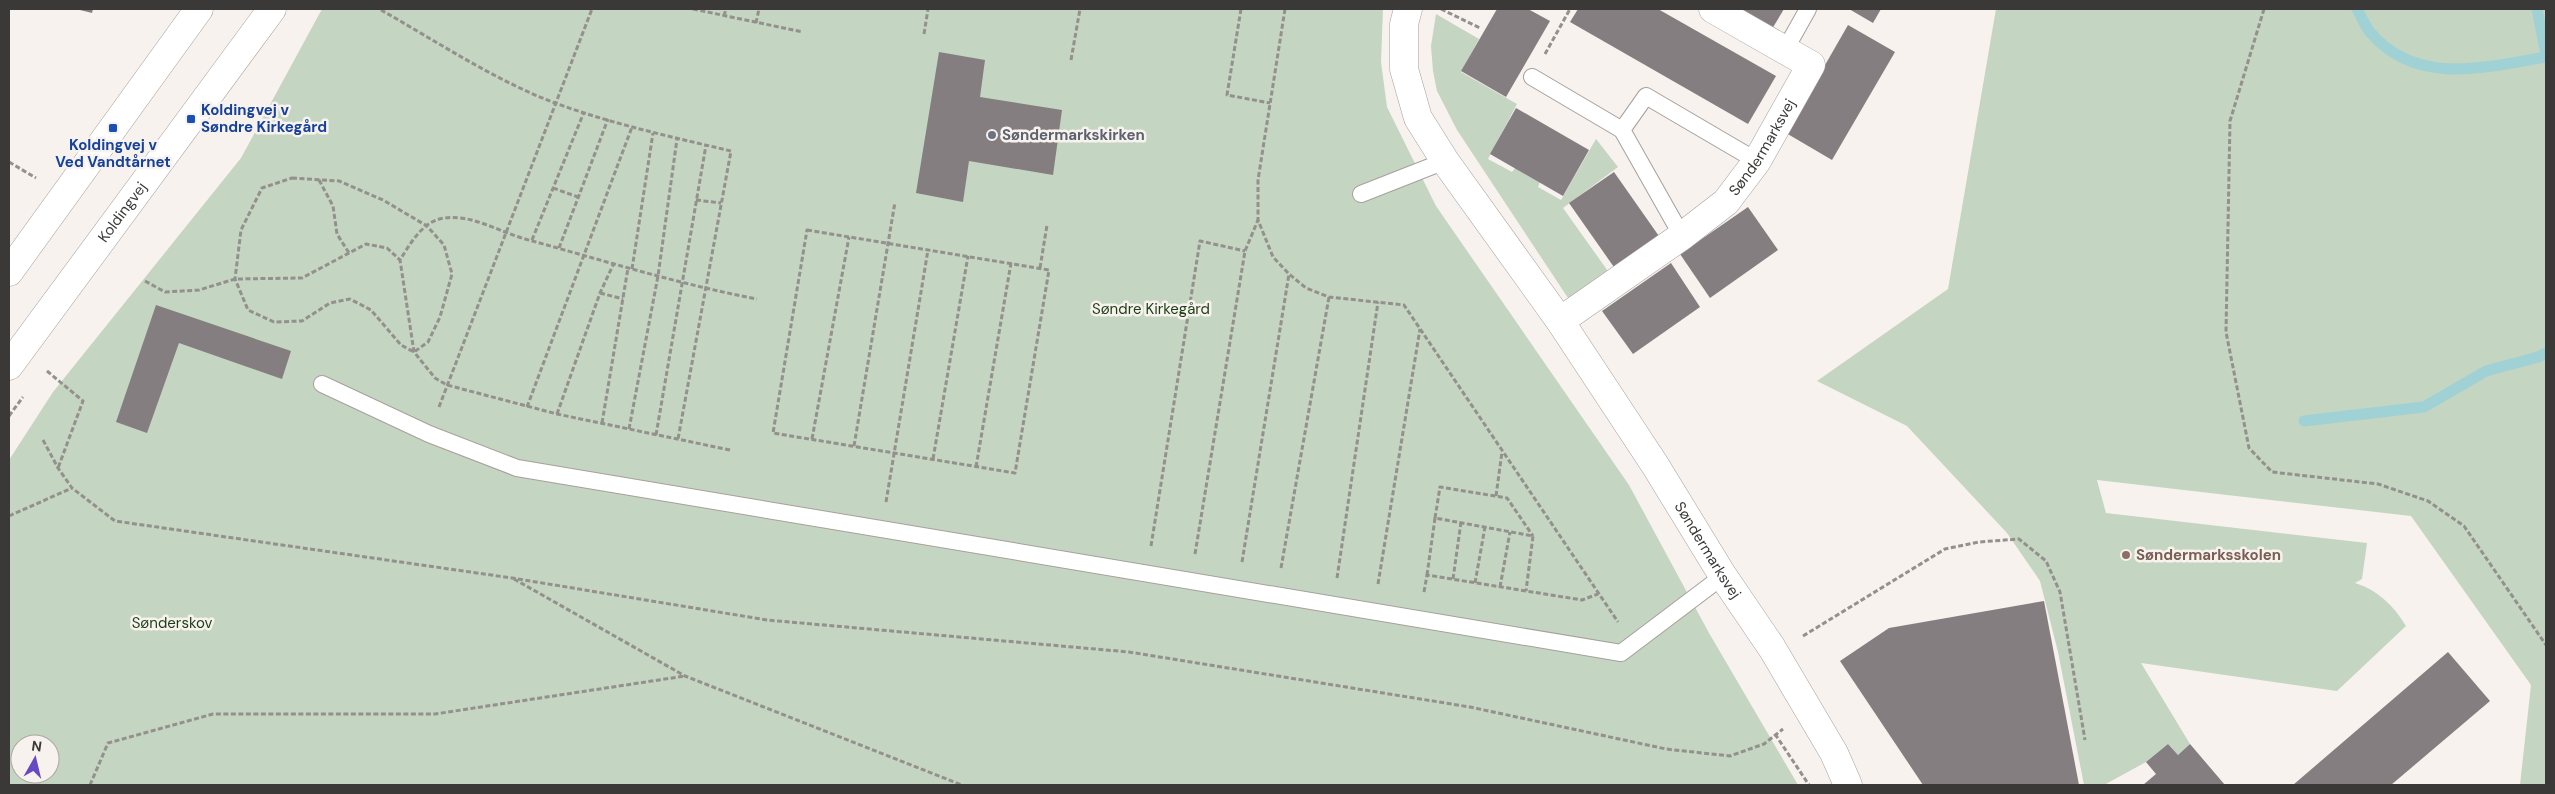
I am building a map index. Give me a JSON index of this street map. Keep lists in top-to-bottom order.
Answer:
{
  "streets": {
    "street": ["Søndermarksvej", "Koldingvej"]
  },
  "parks": ["Søndre Kirkegård", "Sønderskov"],
  "places": {
    "transit": ["Koldingvej v Søndre Kirkegård", "Koldingvej v Ved Vandtårnet"],
    "other": ["Søndermarkskirken", "Søndermarksskolen"]
  },
  "north": "top"
}
